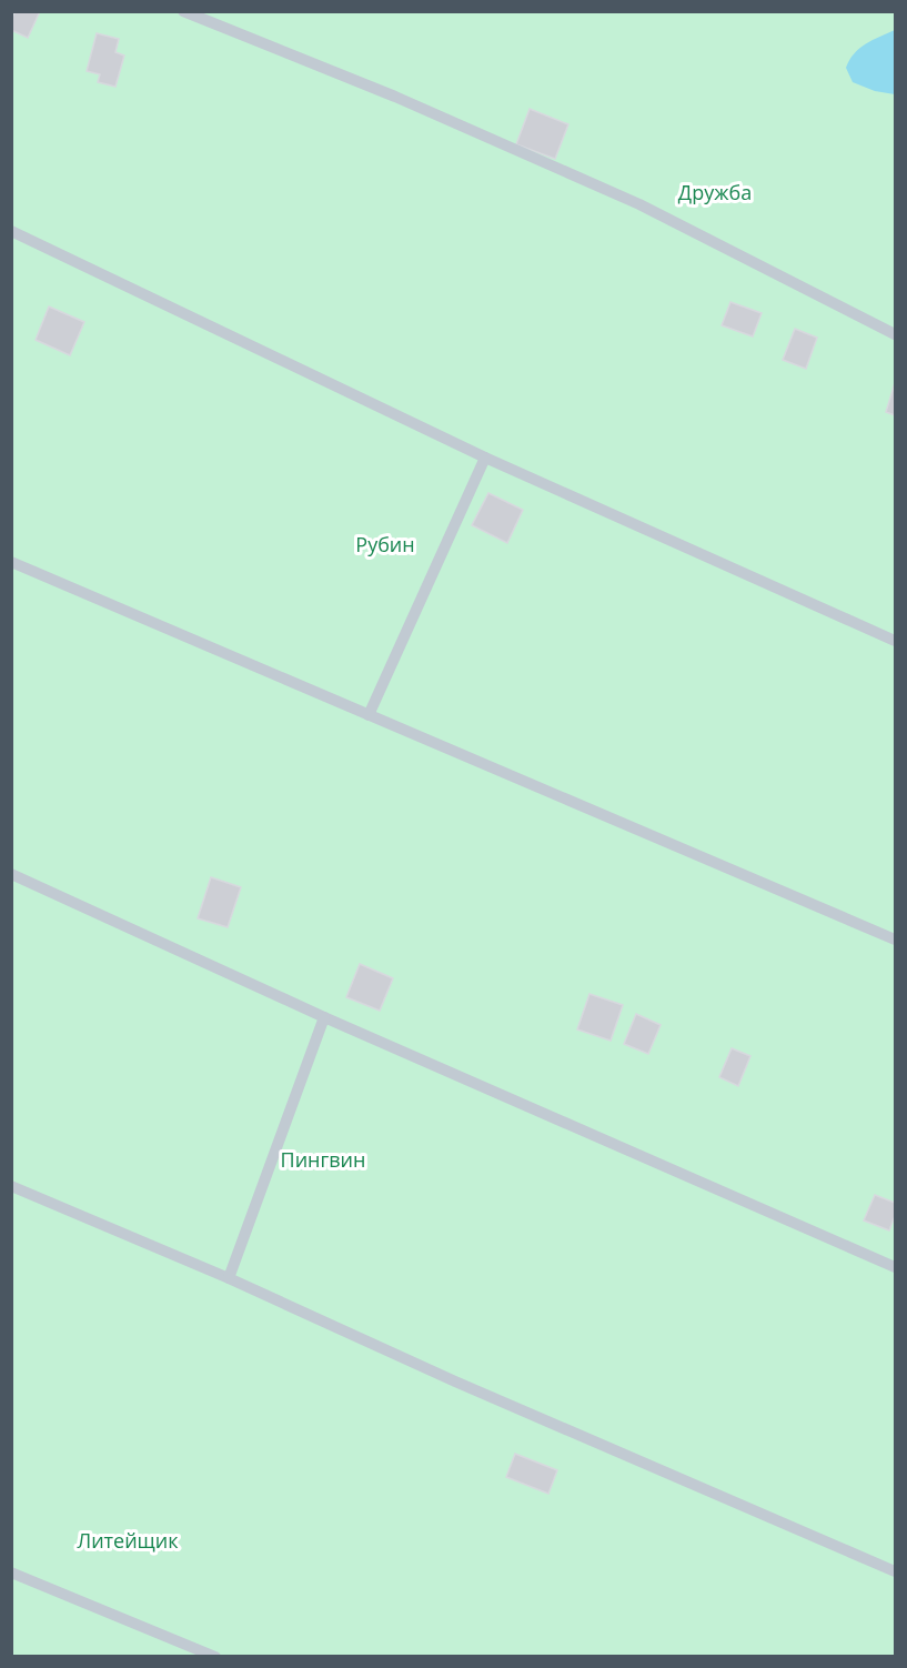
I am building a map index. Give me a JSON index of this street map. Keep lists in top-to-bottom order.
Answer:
{
  "parks": [
    "Дружба",
    "Рубин",
    "Пингвин",
    "Литейщик"
  ]
}
